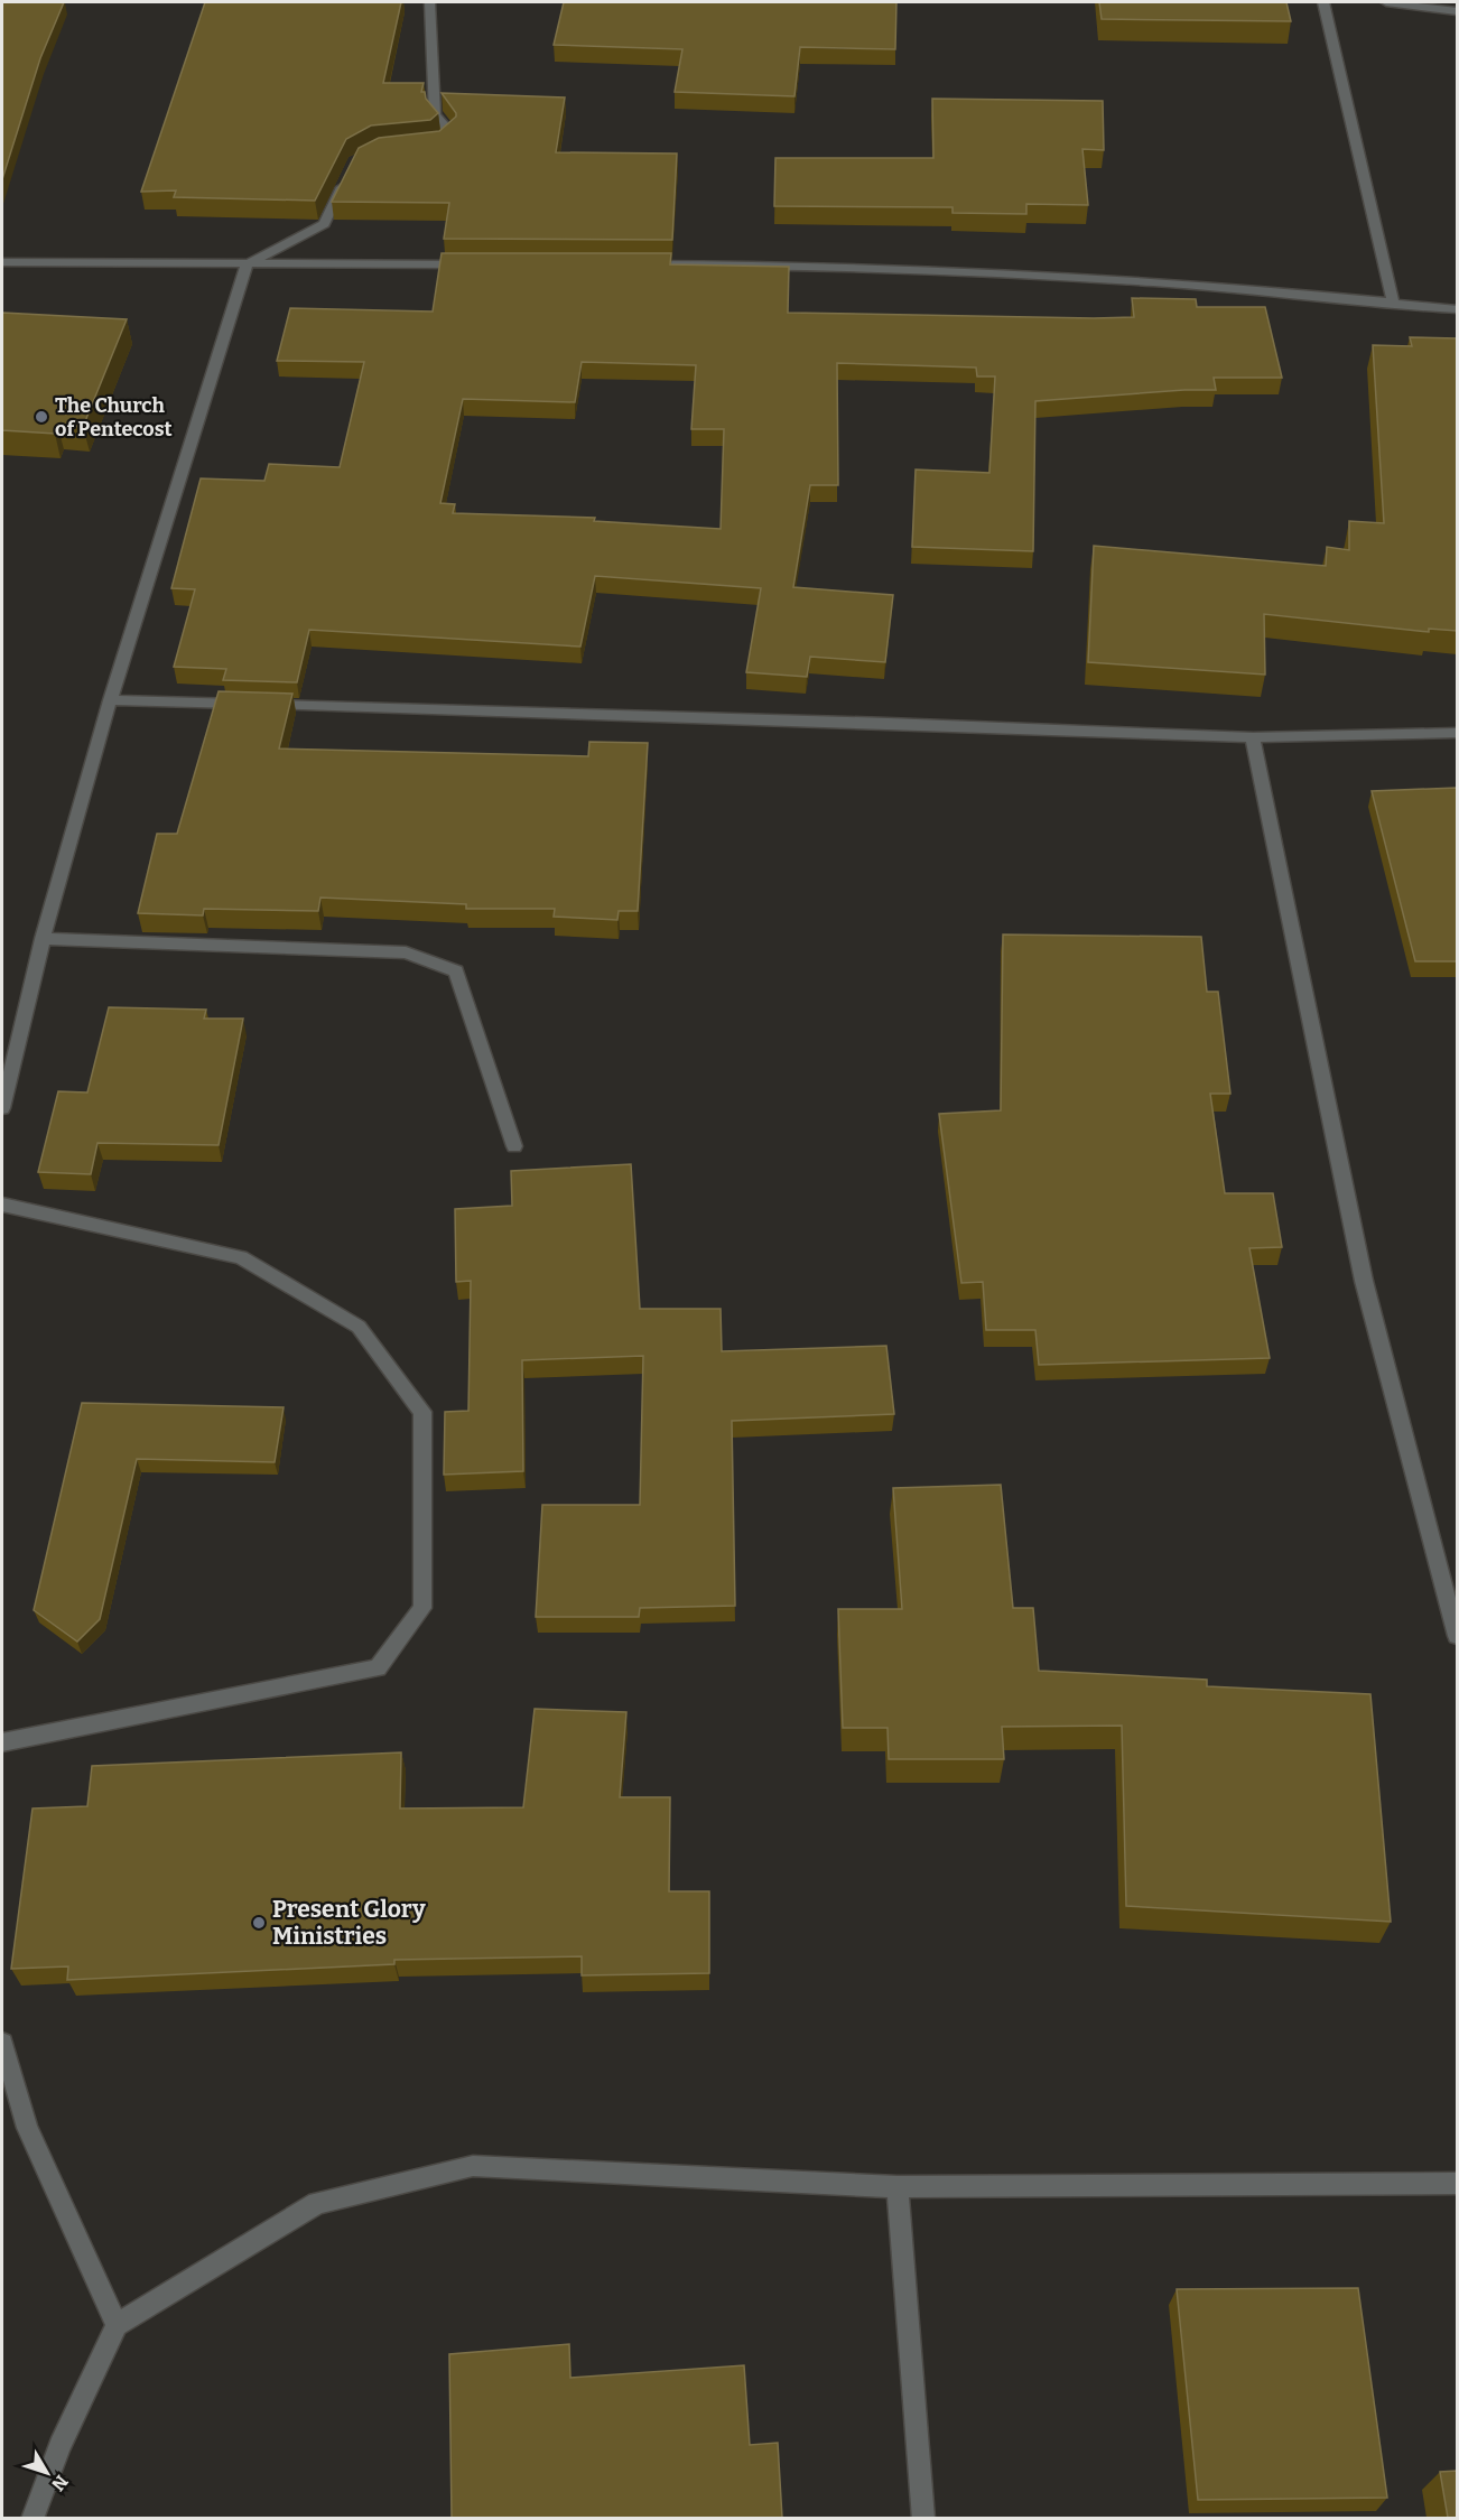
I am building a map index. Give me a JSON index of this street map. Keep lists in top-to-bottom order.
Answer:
{
  "places": ["The Church of Pentecost", "Present Glory Ministries"],
  "north": "bottom right"
}
